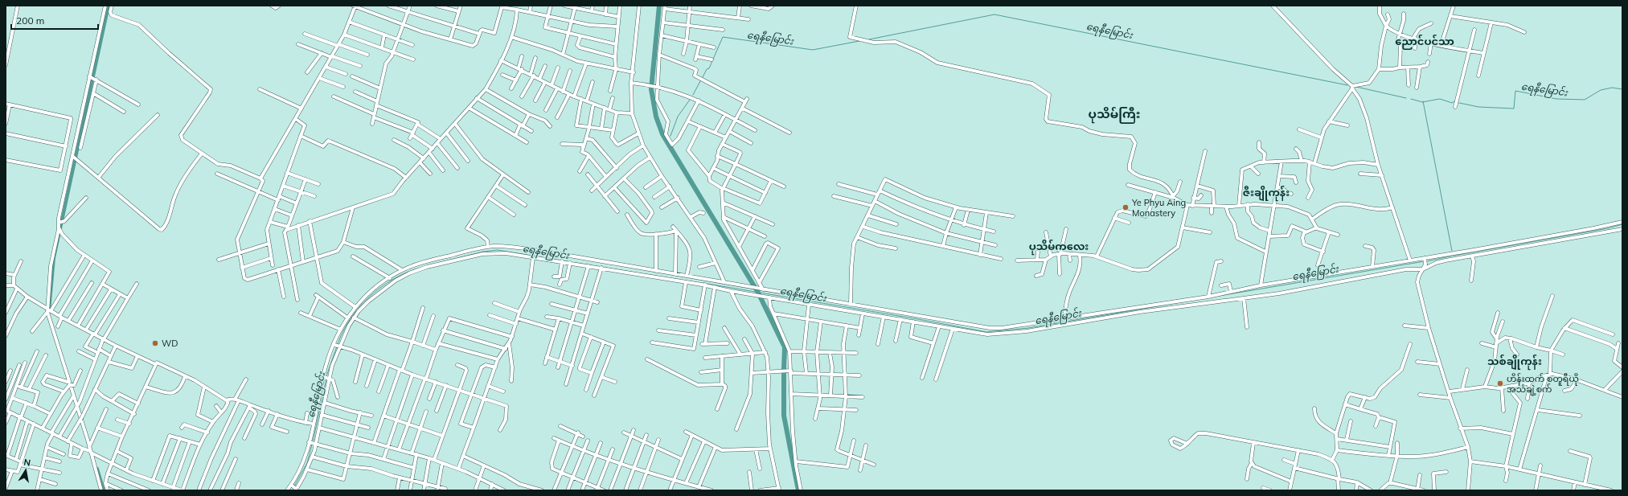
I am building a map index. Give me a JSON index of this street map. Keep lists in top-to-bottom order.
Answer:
{
  "districts": [
    "ညောင်ပင်သာ",
    "ပုသိမ်ကြီး",
    "ဇီးချိုကုန်း",
    "ပုသိမ်ကလေး",
    "သစ်ချိုကုန်း"
  ],
  "water": ["ရေနီမြောင်း"],
  "places": ["Ye Phyu Aing Monastery", "WD", "ဟိန်းထက် စတူရီယို အသံချဲ့စက်"],
  "scale_bar": "200 m",
  "north": "top"
}
